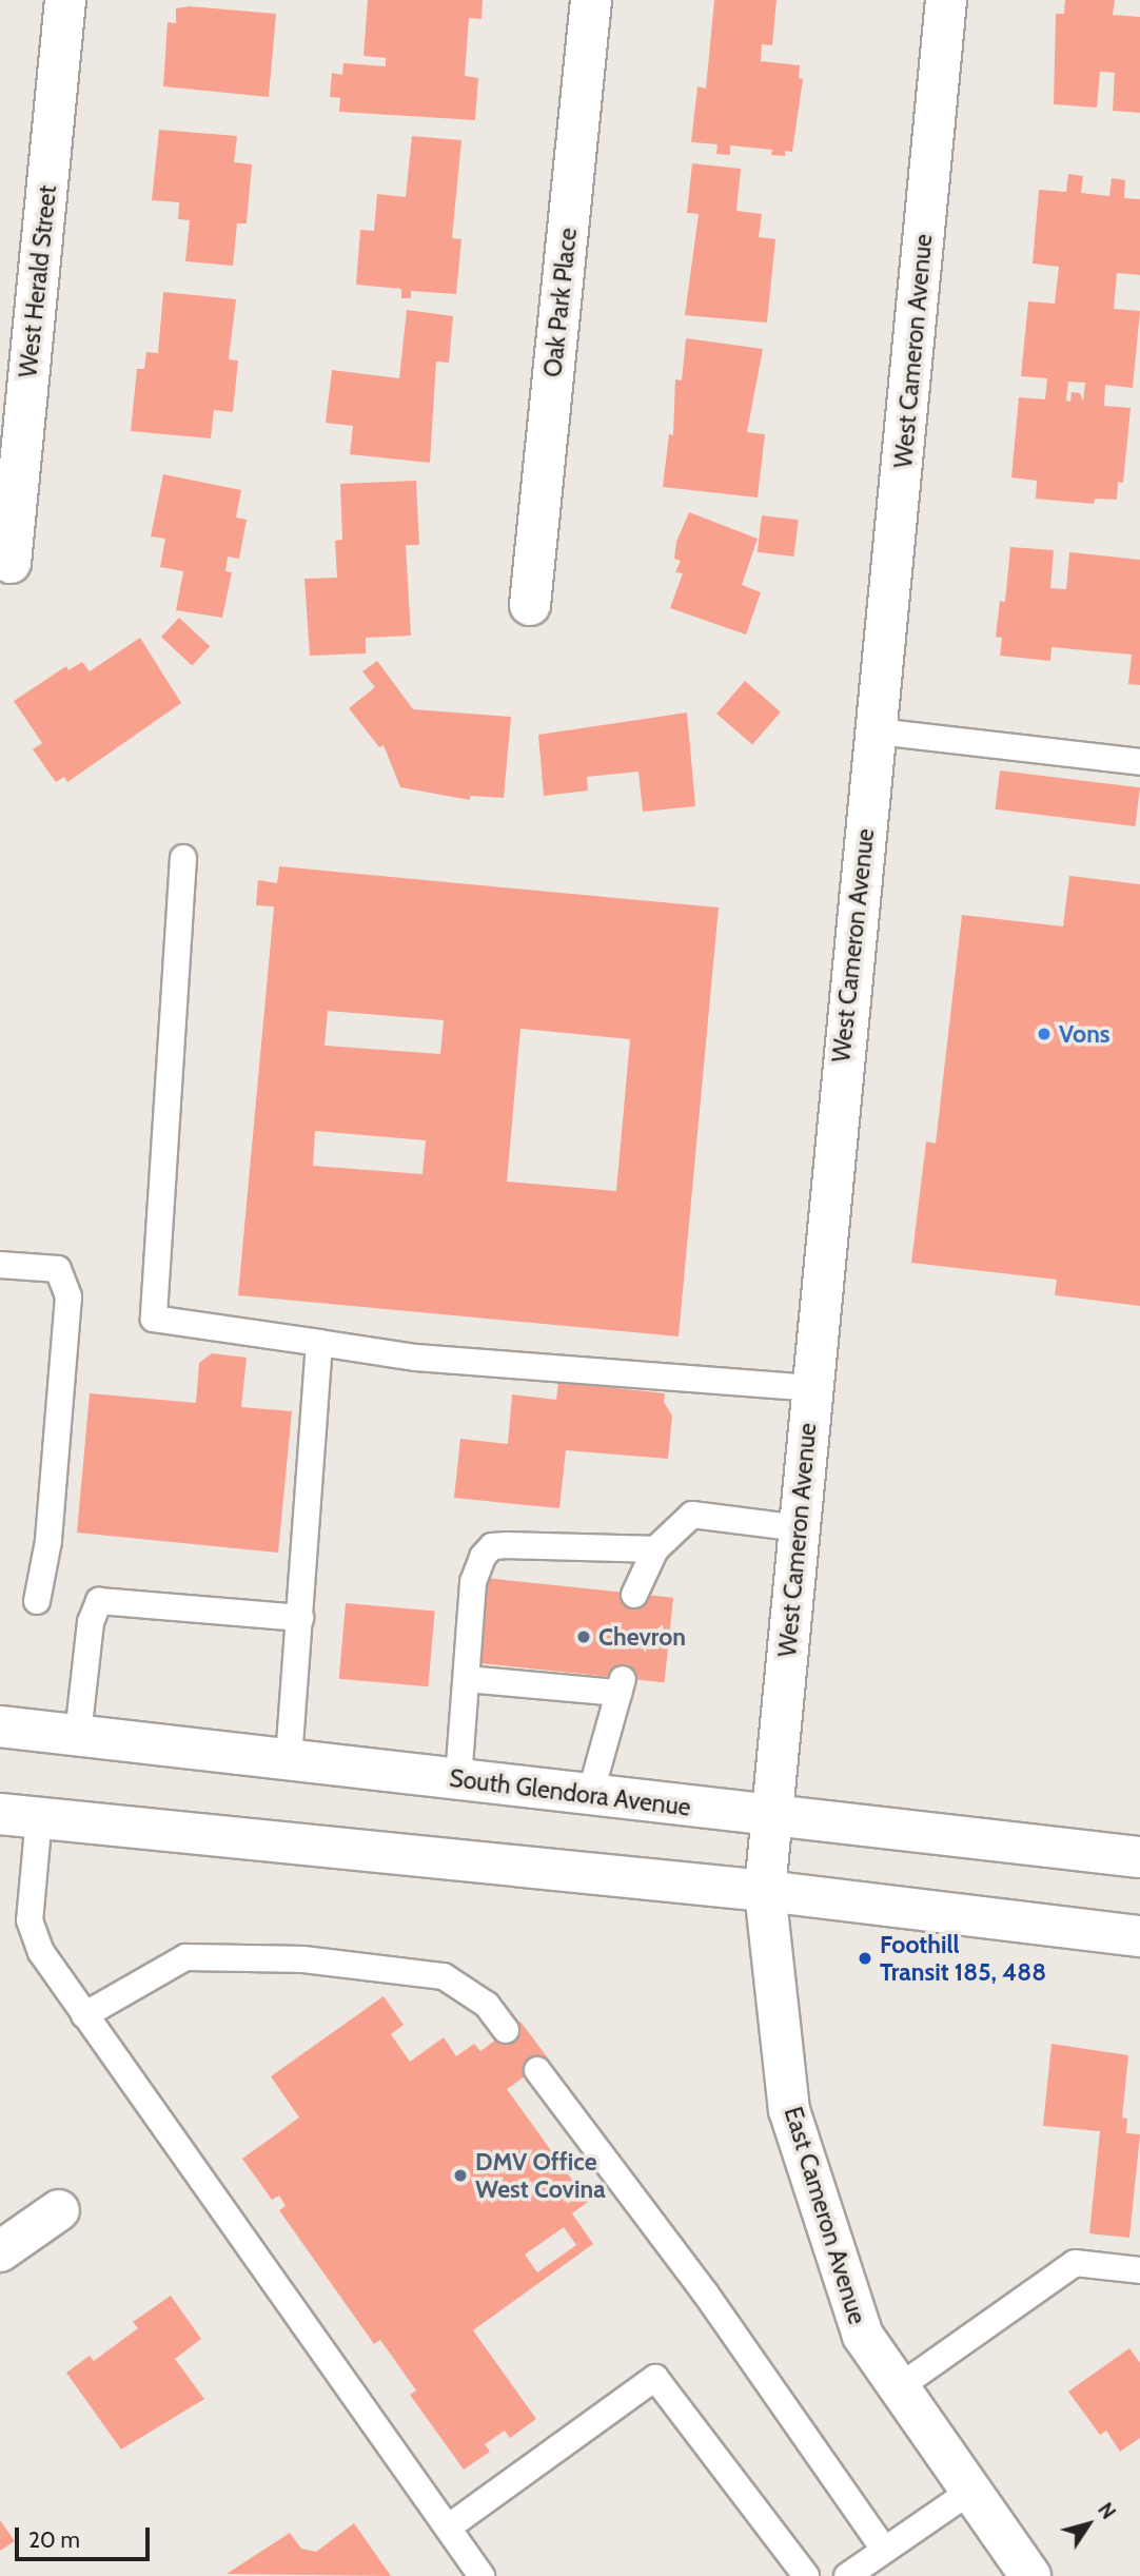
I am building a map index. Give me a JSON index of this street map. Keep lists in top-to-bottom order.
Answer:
{
  "streets": {
    "street": [
      "West Herald Street",
      "Oak Park Place",
      "West Cameron Avenue",
      "South Glendora Avenue",
      "East Cameron Avenue"
    ]
  },
  "crossings": [
    ["West Cameron Avenue", "South Glendora Avenue"],
    ["West Cameron Avenue", "East Cameron Avenue"]
  ],
  "places": [
    "Vons",
    "Chevron",
    "Foothill Transit 185, 488",
    "DMV Office West Covina"
  ],
  "scale_bar": "20 m",
  "north": "top right"
}
